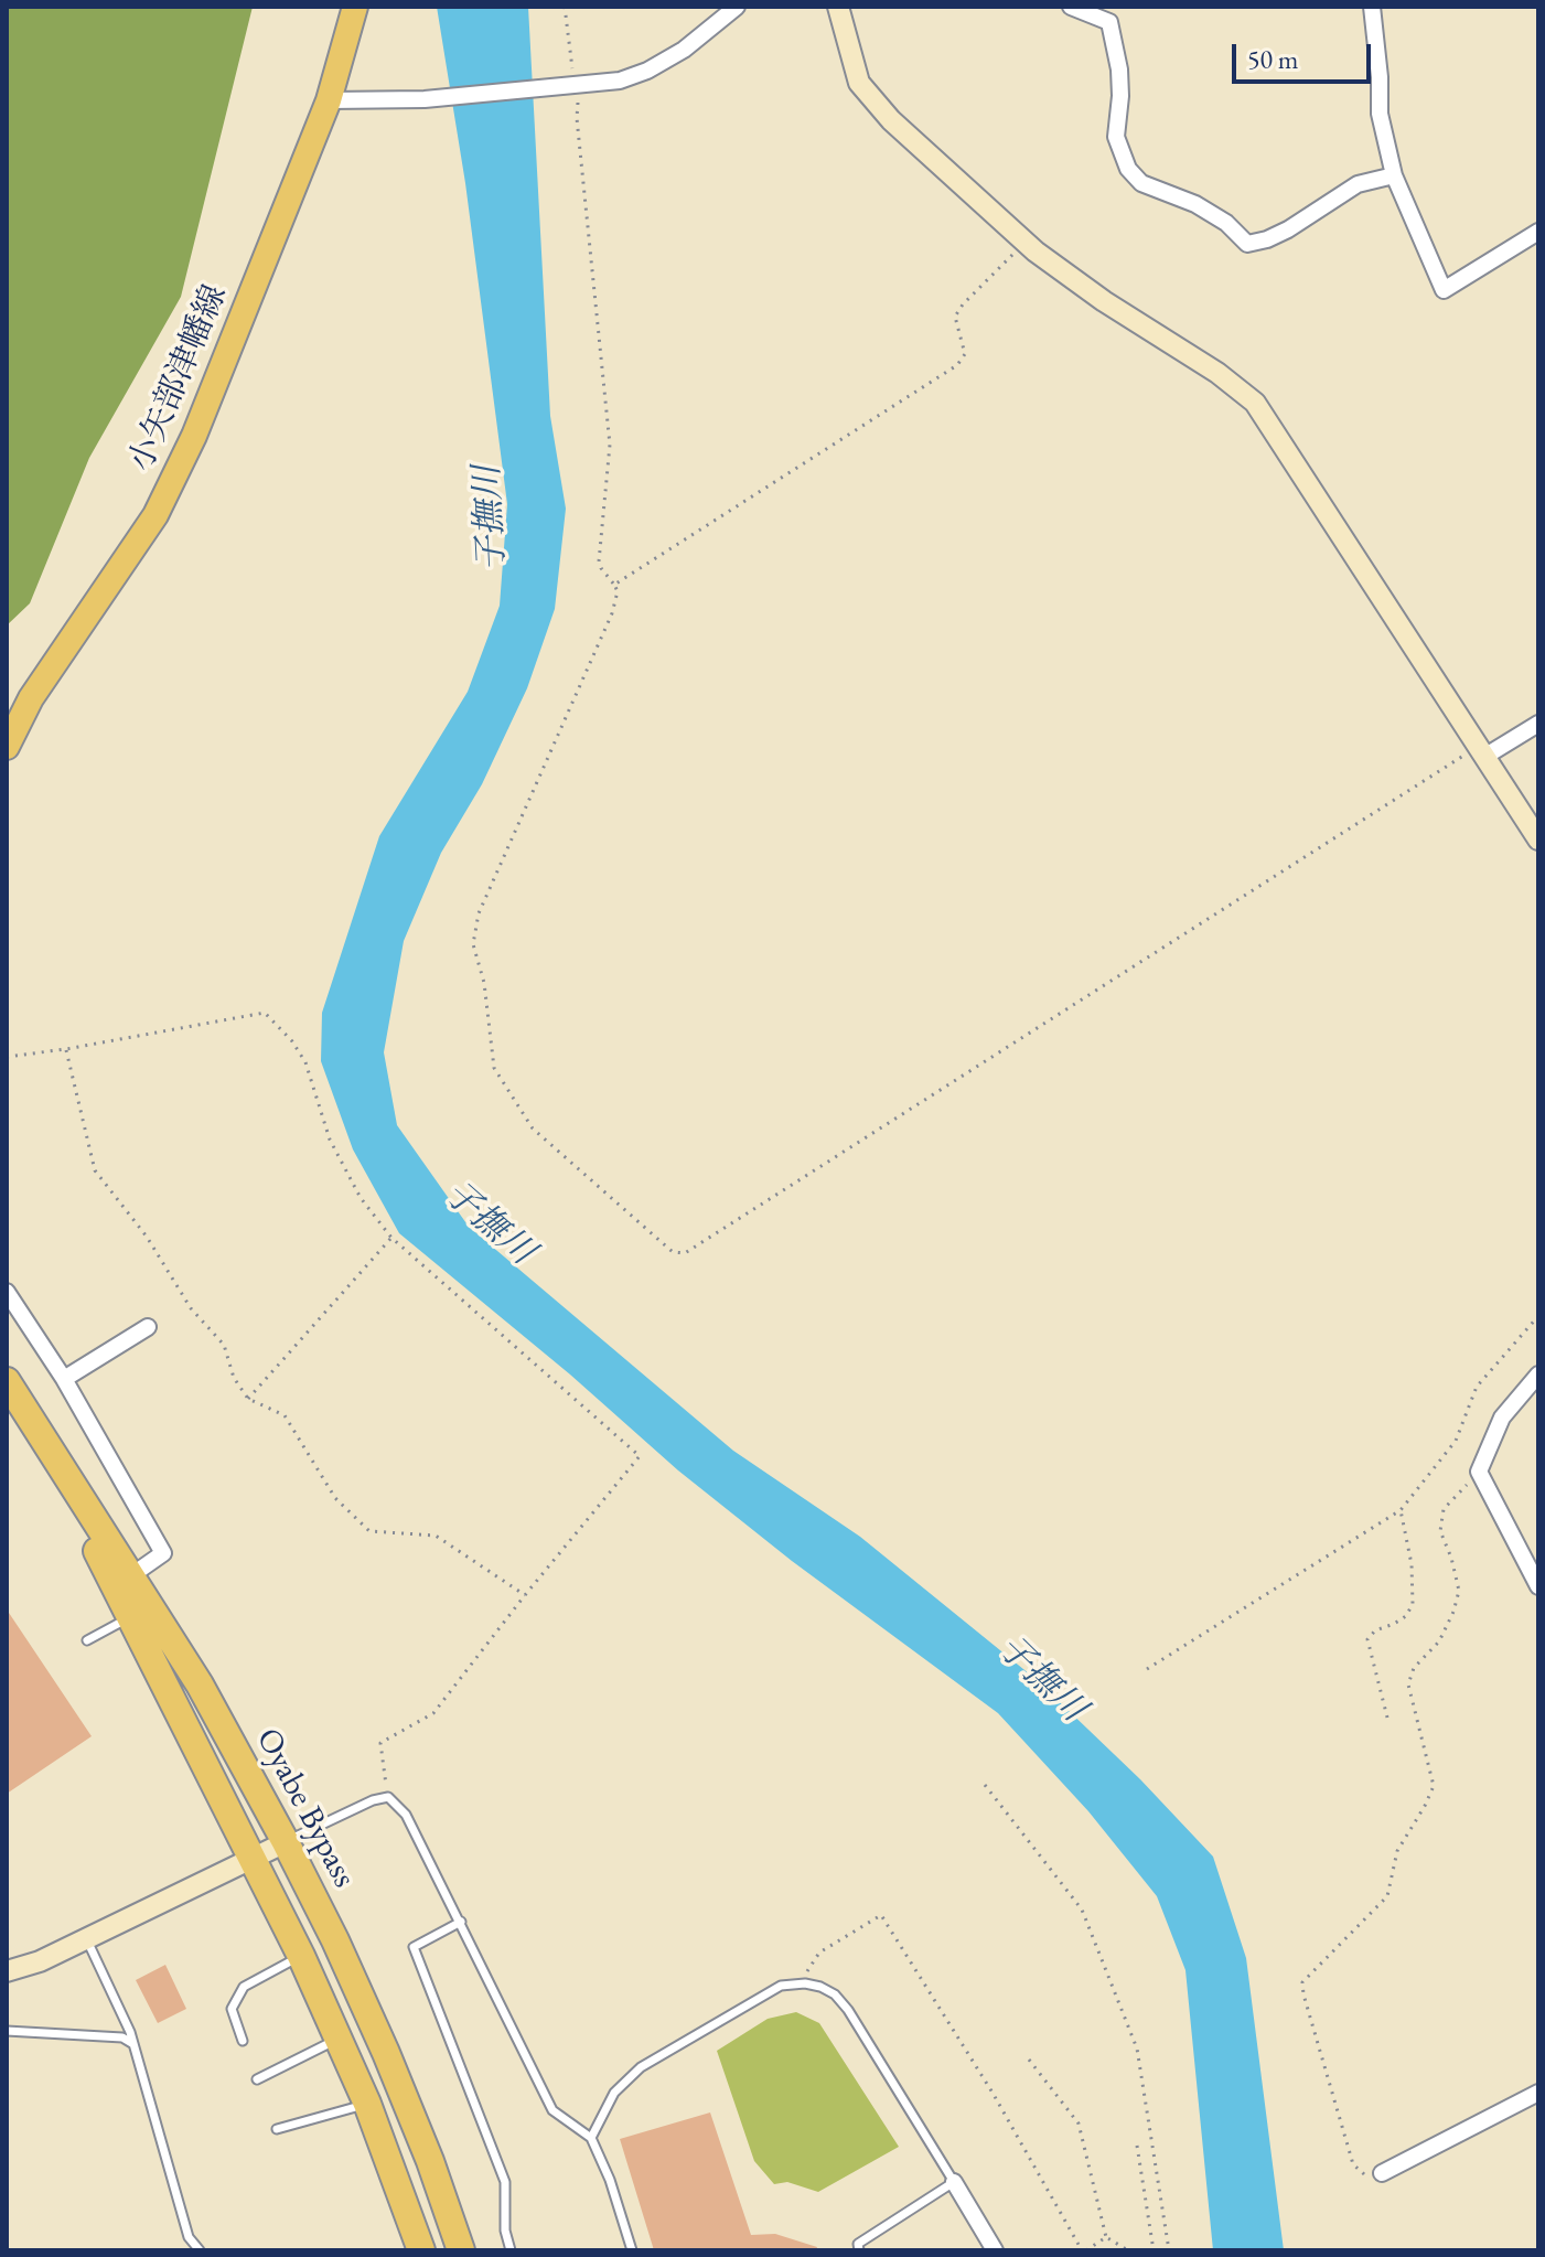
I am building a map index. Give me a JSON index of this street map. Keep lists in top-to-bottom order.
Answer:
{
  "streets": {
    "highway": ["Oyabe Bypass"],
    "main road": ["小矢部津幡線"]
  },
  "water": ["子撫川"],
  "scale_bar": "50 m"
}
